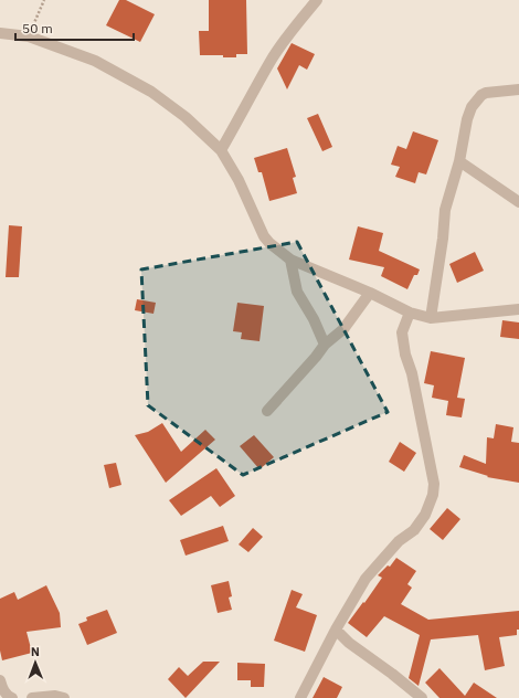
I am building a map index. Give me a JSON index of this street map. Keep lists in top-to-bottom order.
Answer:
{
  "scale_bar": "50 m",
  "north": "top"
}
